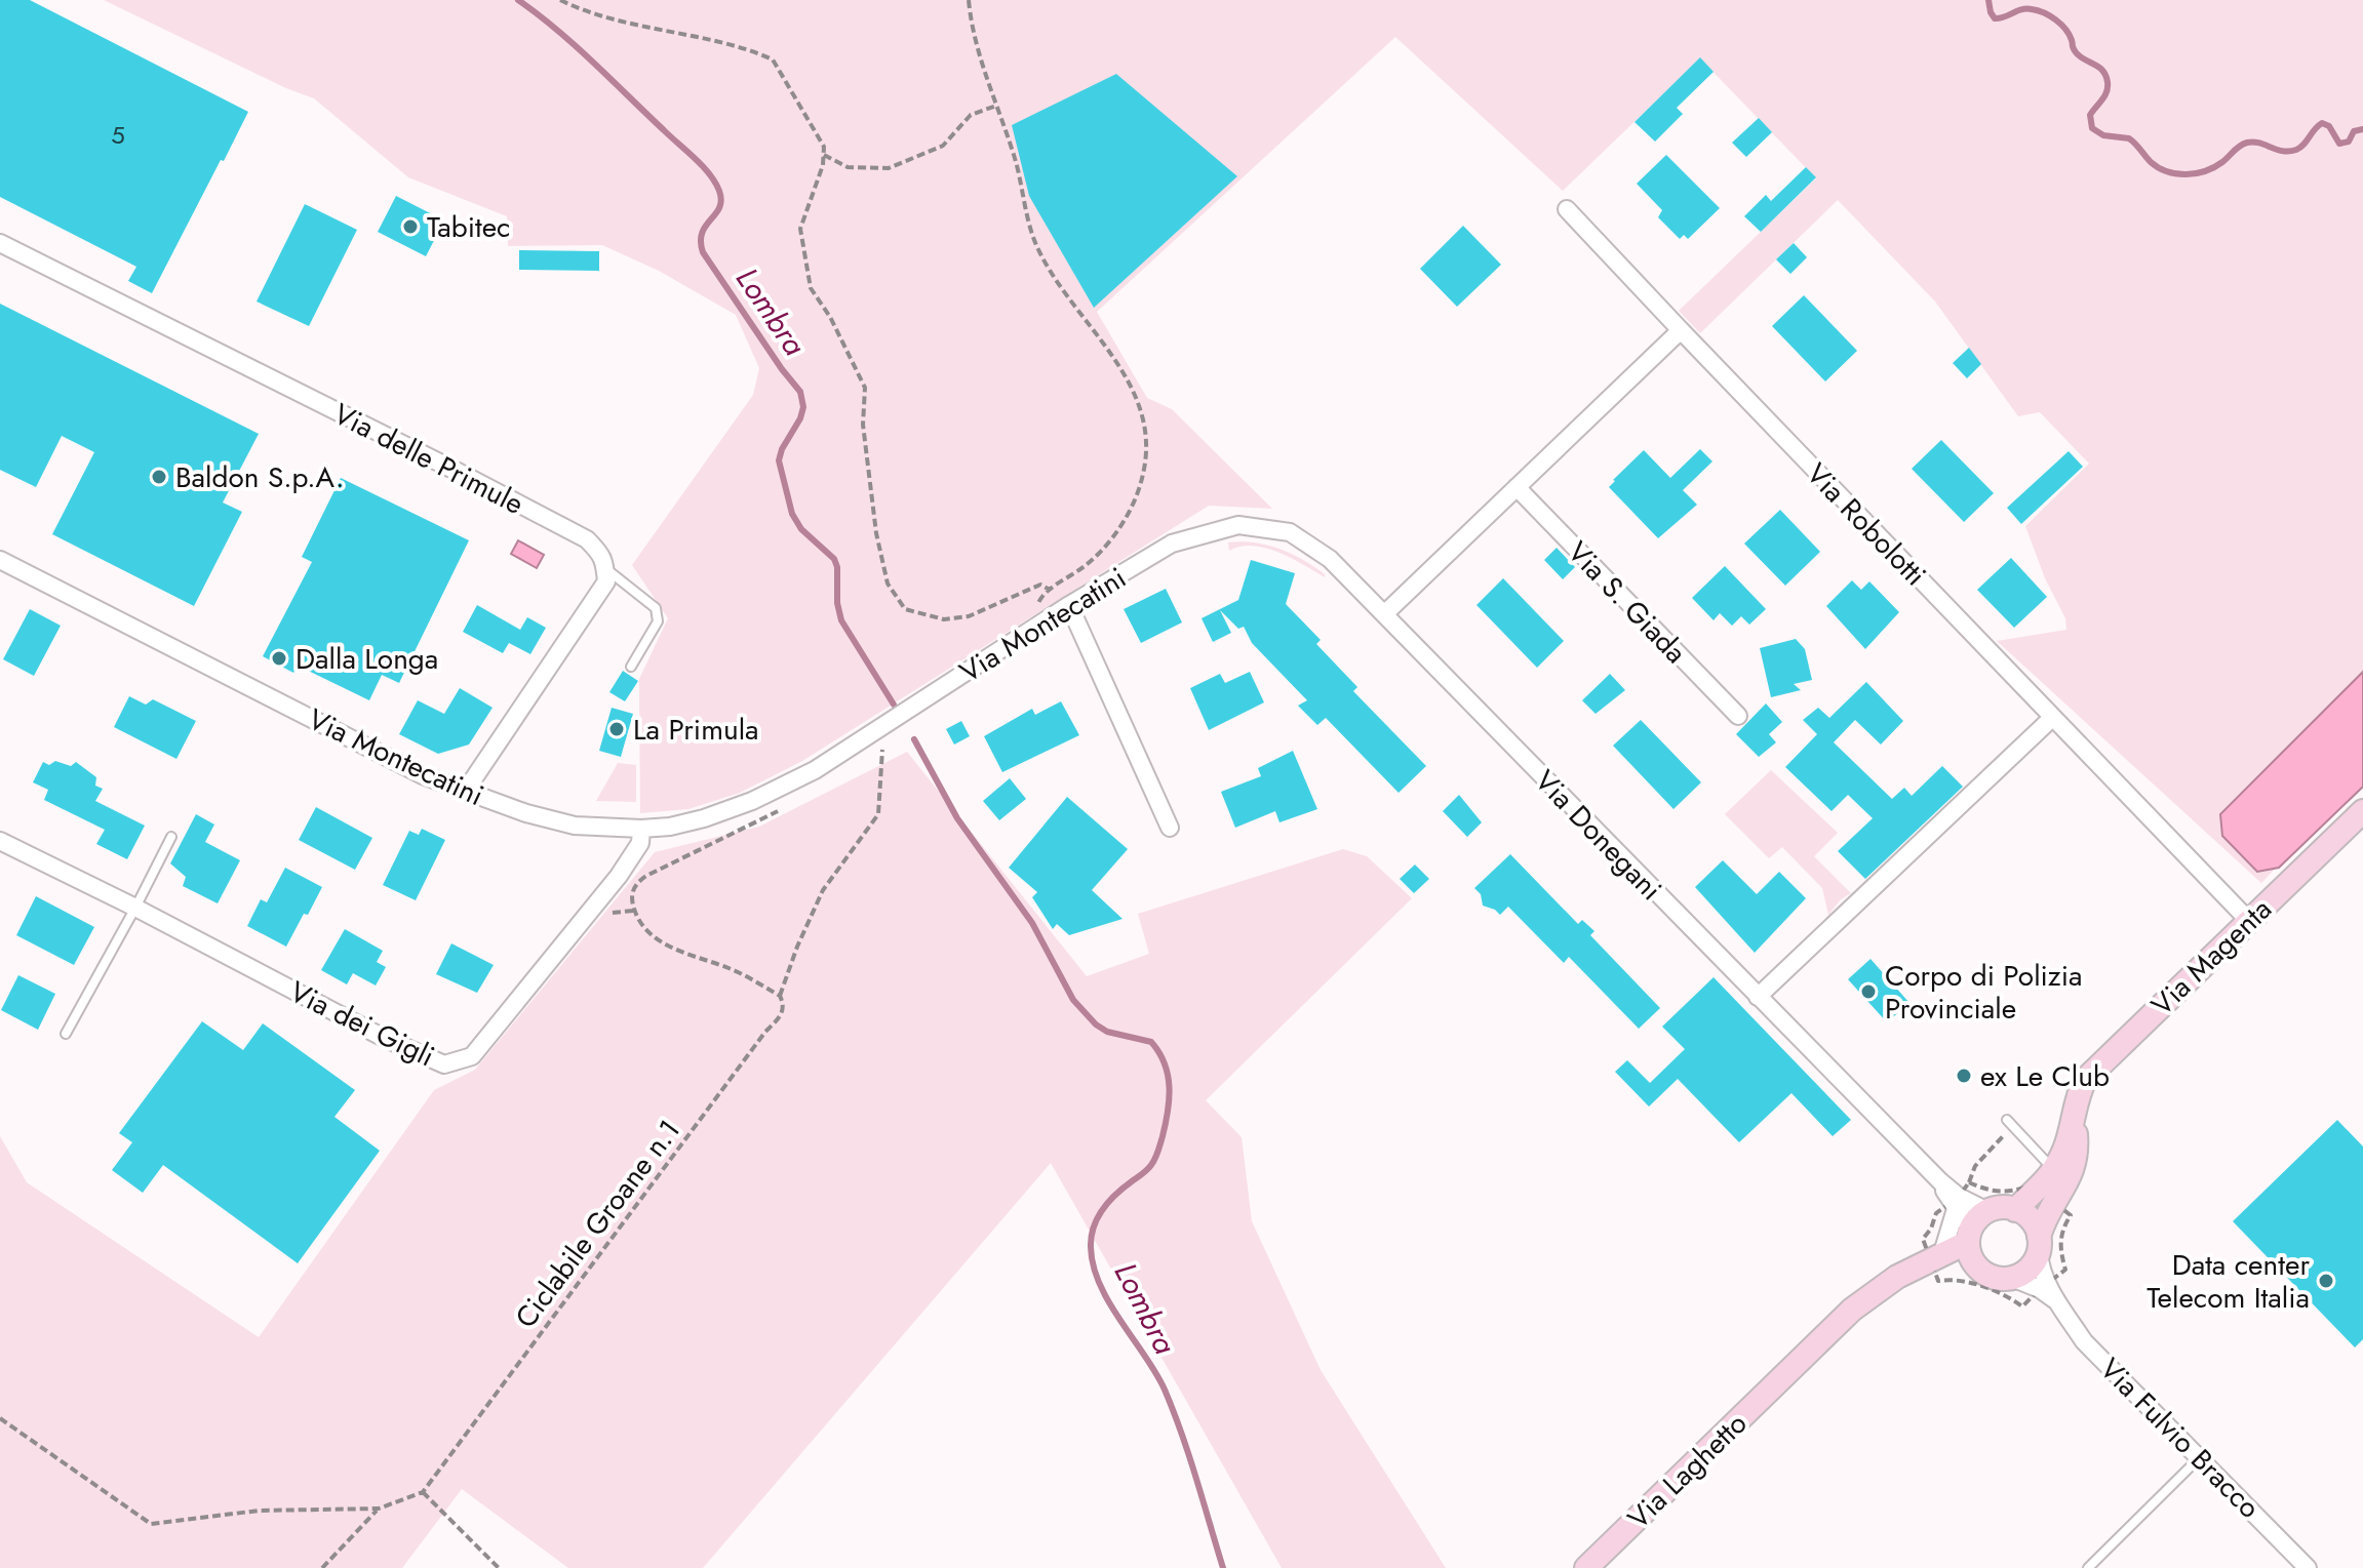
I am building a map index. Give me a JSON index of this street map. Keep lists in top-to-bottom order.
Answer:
{
  "streets": {
    "street": [
      "Via delle Primule",
      "Via Robolotti",
      "Via S. Giada",
      "Via Montecatini",
      "Via Donegani",
      "Via Magenta",
      "Via dei Gigli",
      "Via Fulvio Bracco",
      "Via Laghetto"
    ],
    "path": ["Ciclabile Groane n.1"]
  },
  "crossings": [
    ["Via Robolotti", "Via Magenta"],
    ["Via Montecatini", "Via Donegani"],
    ["Via Montecatini", "Via dei Gigli"],
    ["Via Donegani", "Via Magenta"],
    ["Via Donegani", "Via Fulvio Bracco"],
    ["Via Magenta", "Via Fulvio Bracco"]
  ],
  "water": ["Lombra"],
  "places": [
    "Tabitec",
    "Baldon S.p.A.",
    "Dalla Longa",
    "La Primula",
    "Corpo di Polizia Provinciale",
    "ex Le Club",
    "Data center Telecom Italia"
  ],
  "house_numbers": ["5"]
}
